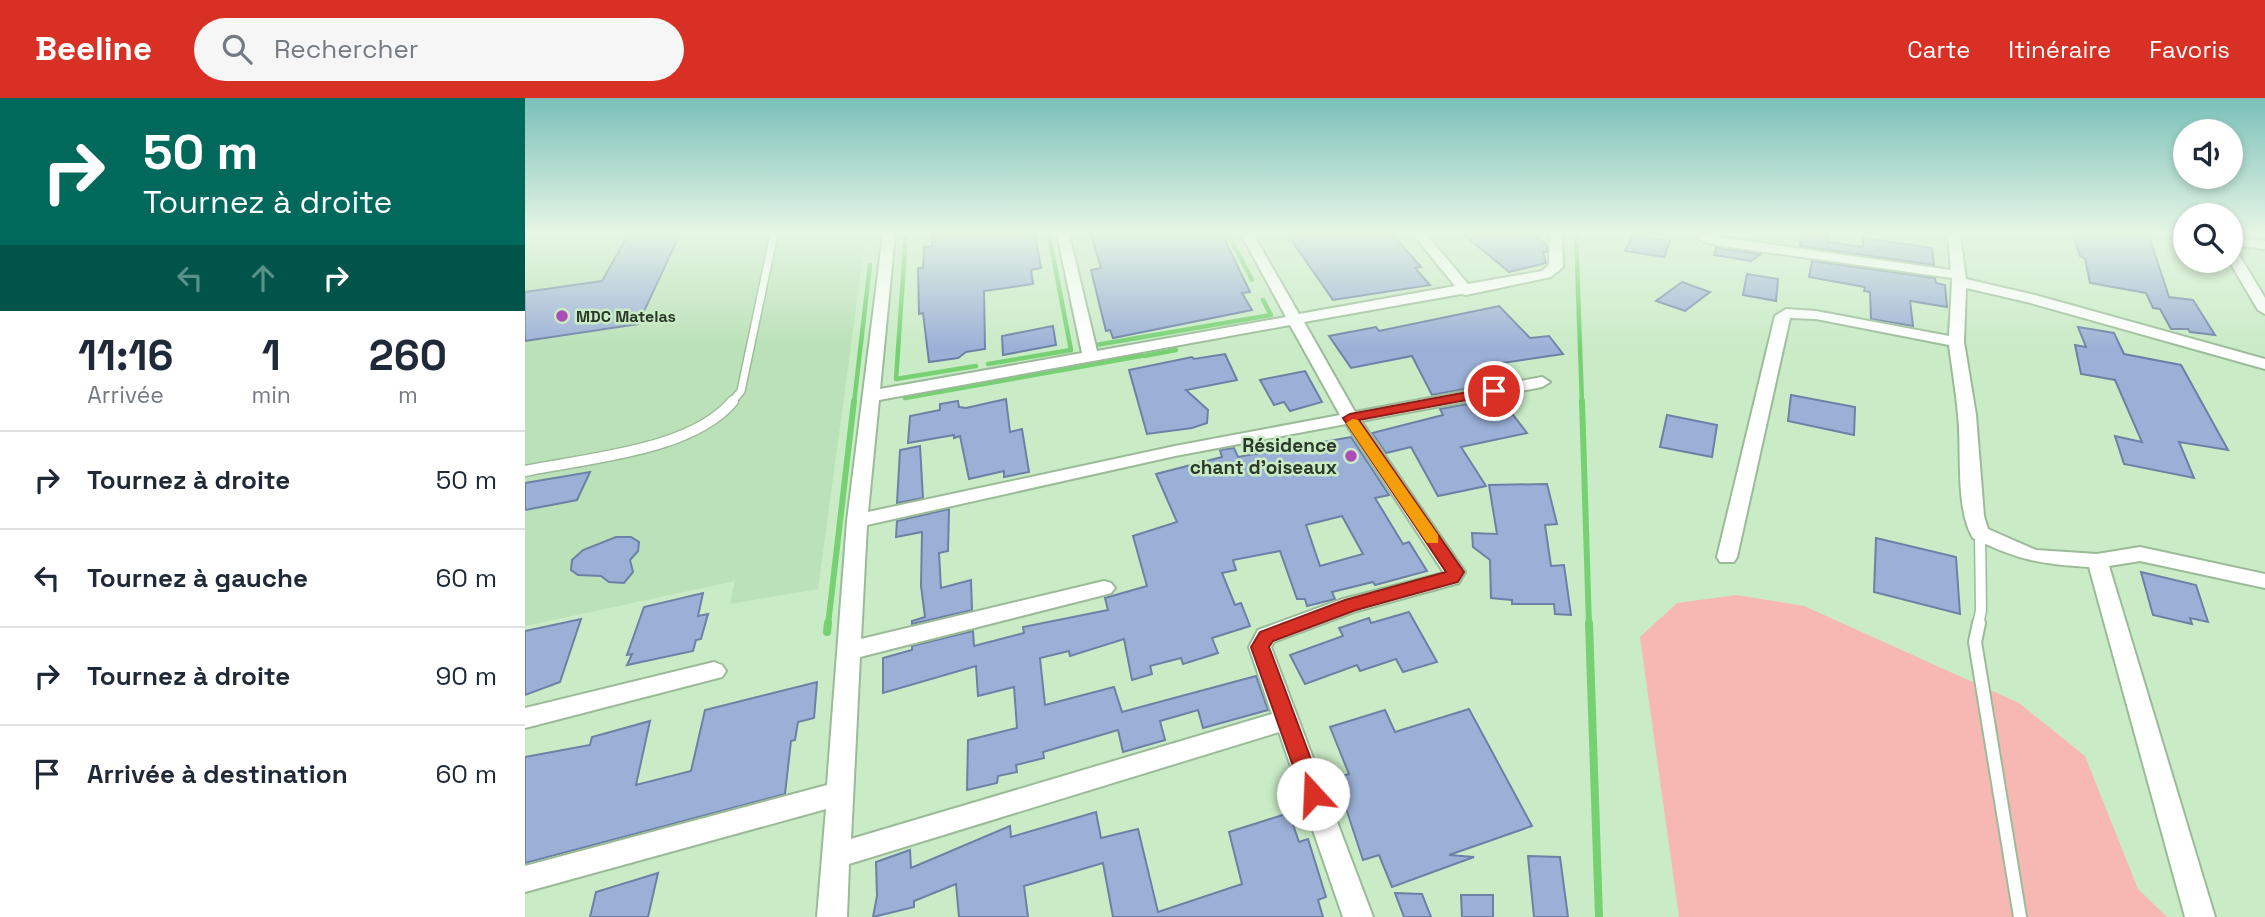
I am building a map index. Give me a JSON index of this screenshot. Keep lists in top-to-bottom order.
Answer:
{
  "places": ["MDC Matelas", "Résidence chant d'oiseaux"],
  "page": {
    "header": "Beeline",
    "search": "Rechercher",
    "nav": ["Carte", "Itinéraire", "Favoris"],
    "turn": ["50 m", "Tournez à droite"],
    "eta": [
      "11:16",
      "Arrivée",
      "1",
      "min",
      "260",
      "m"
    ],
    "list": [
      {
        "name": "Tournez à droite",
        "value": "50 m"
      },
      {
        "name": "Tournez à gauche",
        "value": "60 m"
      },
      {
        "name": "Tournez à droite",
        "value": "90 m"
      },
      {
        "name": "Arrivée à destination",
        "value": "60 m"
      }
    ]
  }
}
